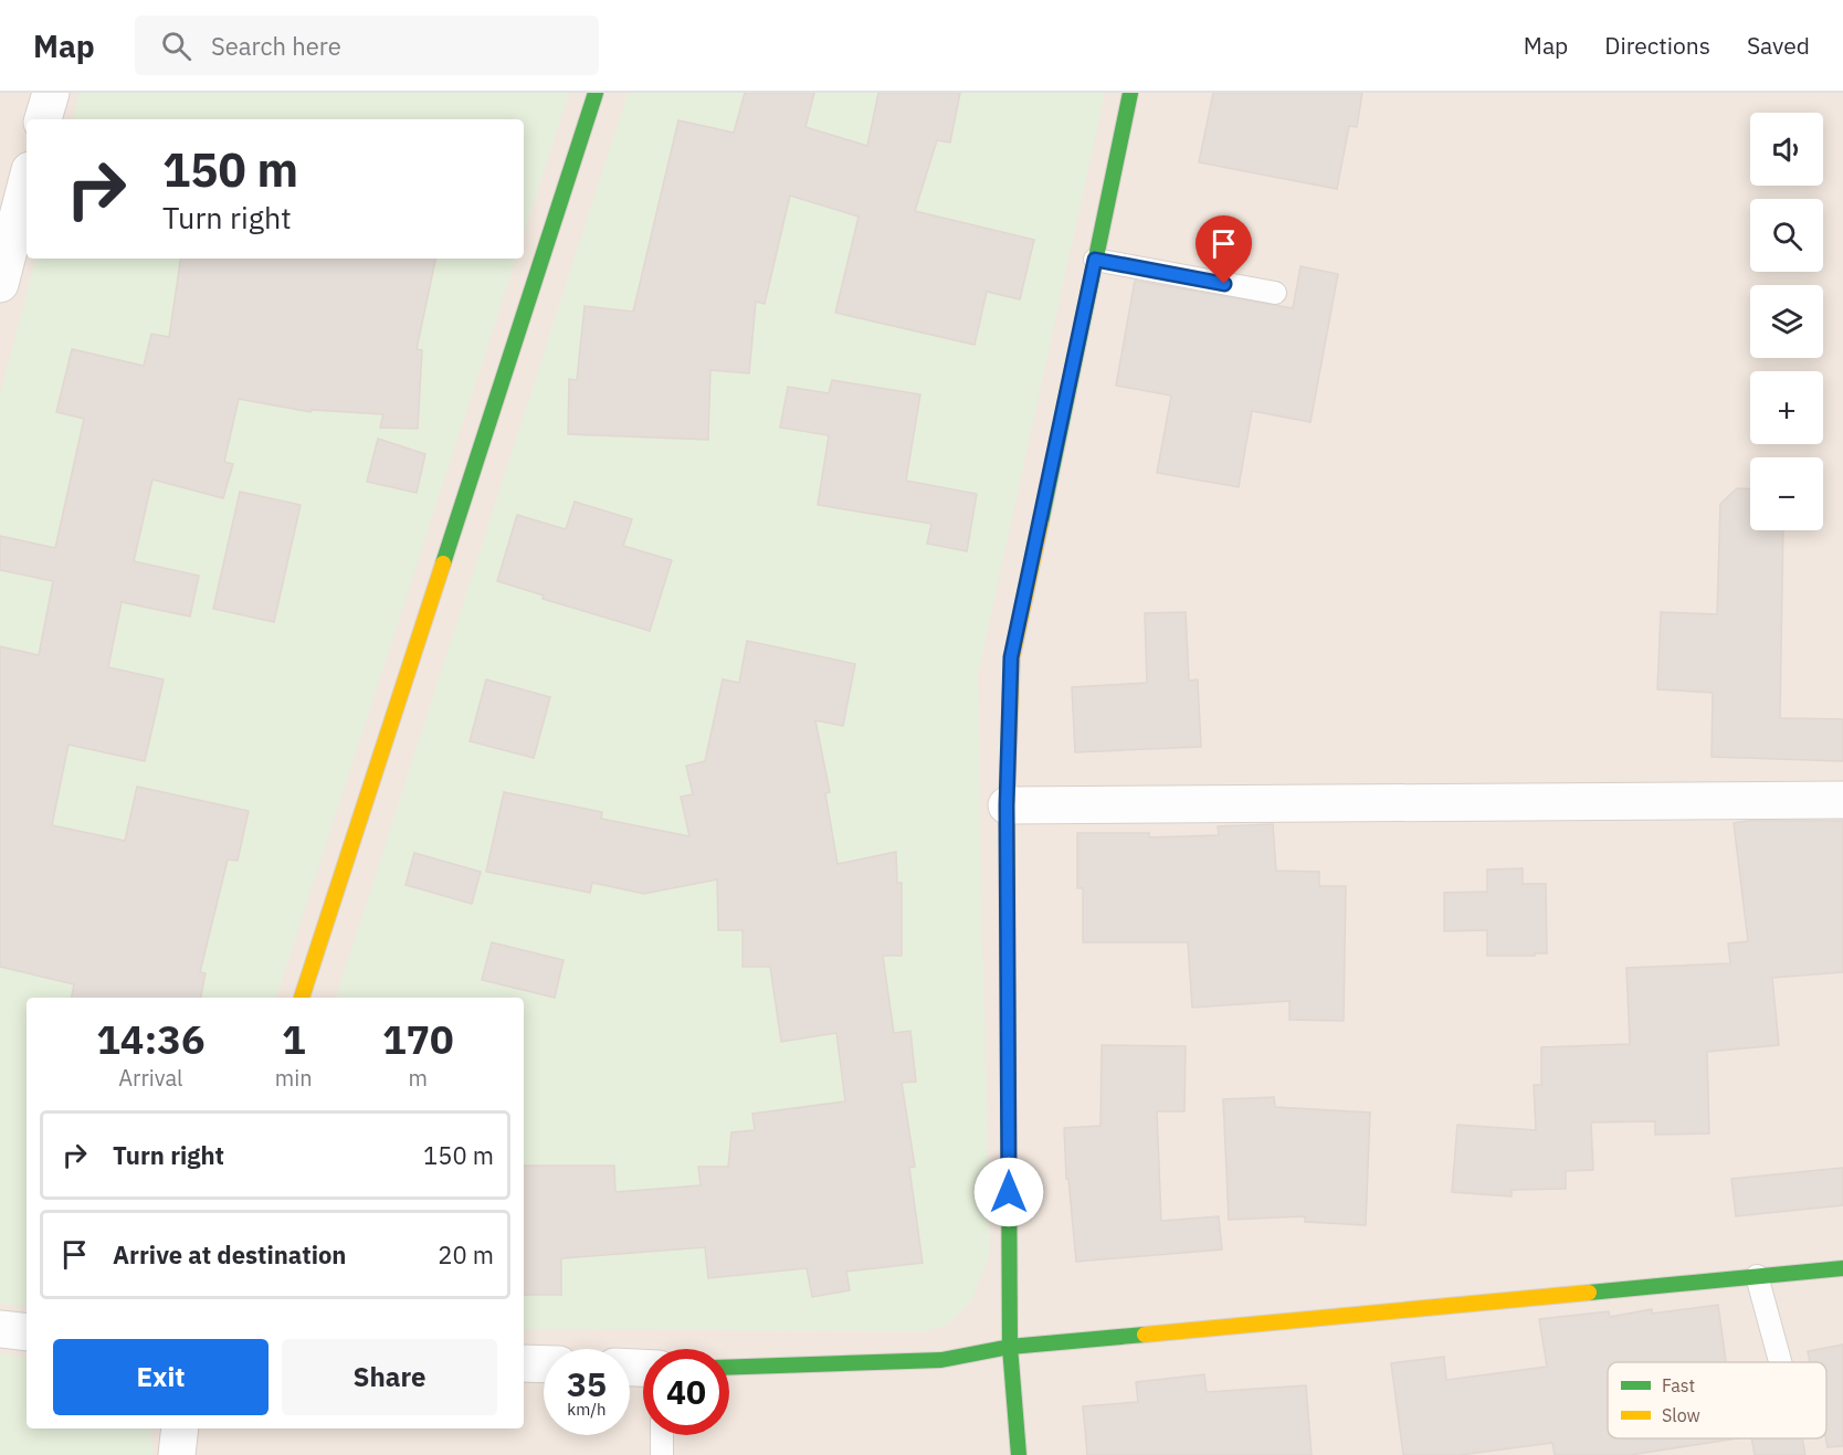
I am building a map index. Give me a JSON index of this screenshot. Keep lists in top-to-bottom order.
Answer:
{
  "legend": ["Fast", "Slow"],
  "page": {
    "header": "Map",
    "search": "Search here",
    "nav": ["Map", "Directions", "Saved"],
    "map_buttons": ["+", "−"],
    "turn": ["150 m", "Turn right"],
    "eta": [
      "14:36",
      "Arrival",
      "1",
      "min",
      "170",
      "m"
    ],
    "list": [
      {
        "name": "Turn right",
        "value": "150 m"
      },
      {
        "name": "Arrive at destination",
        "value": "20 m"
      }
    ],
    "buttons": ["Exit", "Share"],
    "speed": "35 km/h",
    "limit": "40"
  }
}
